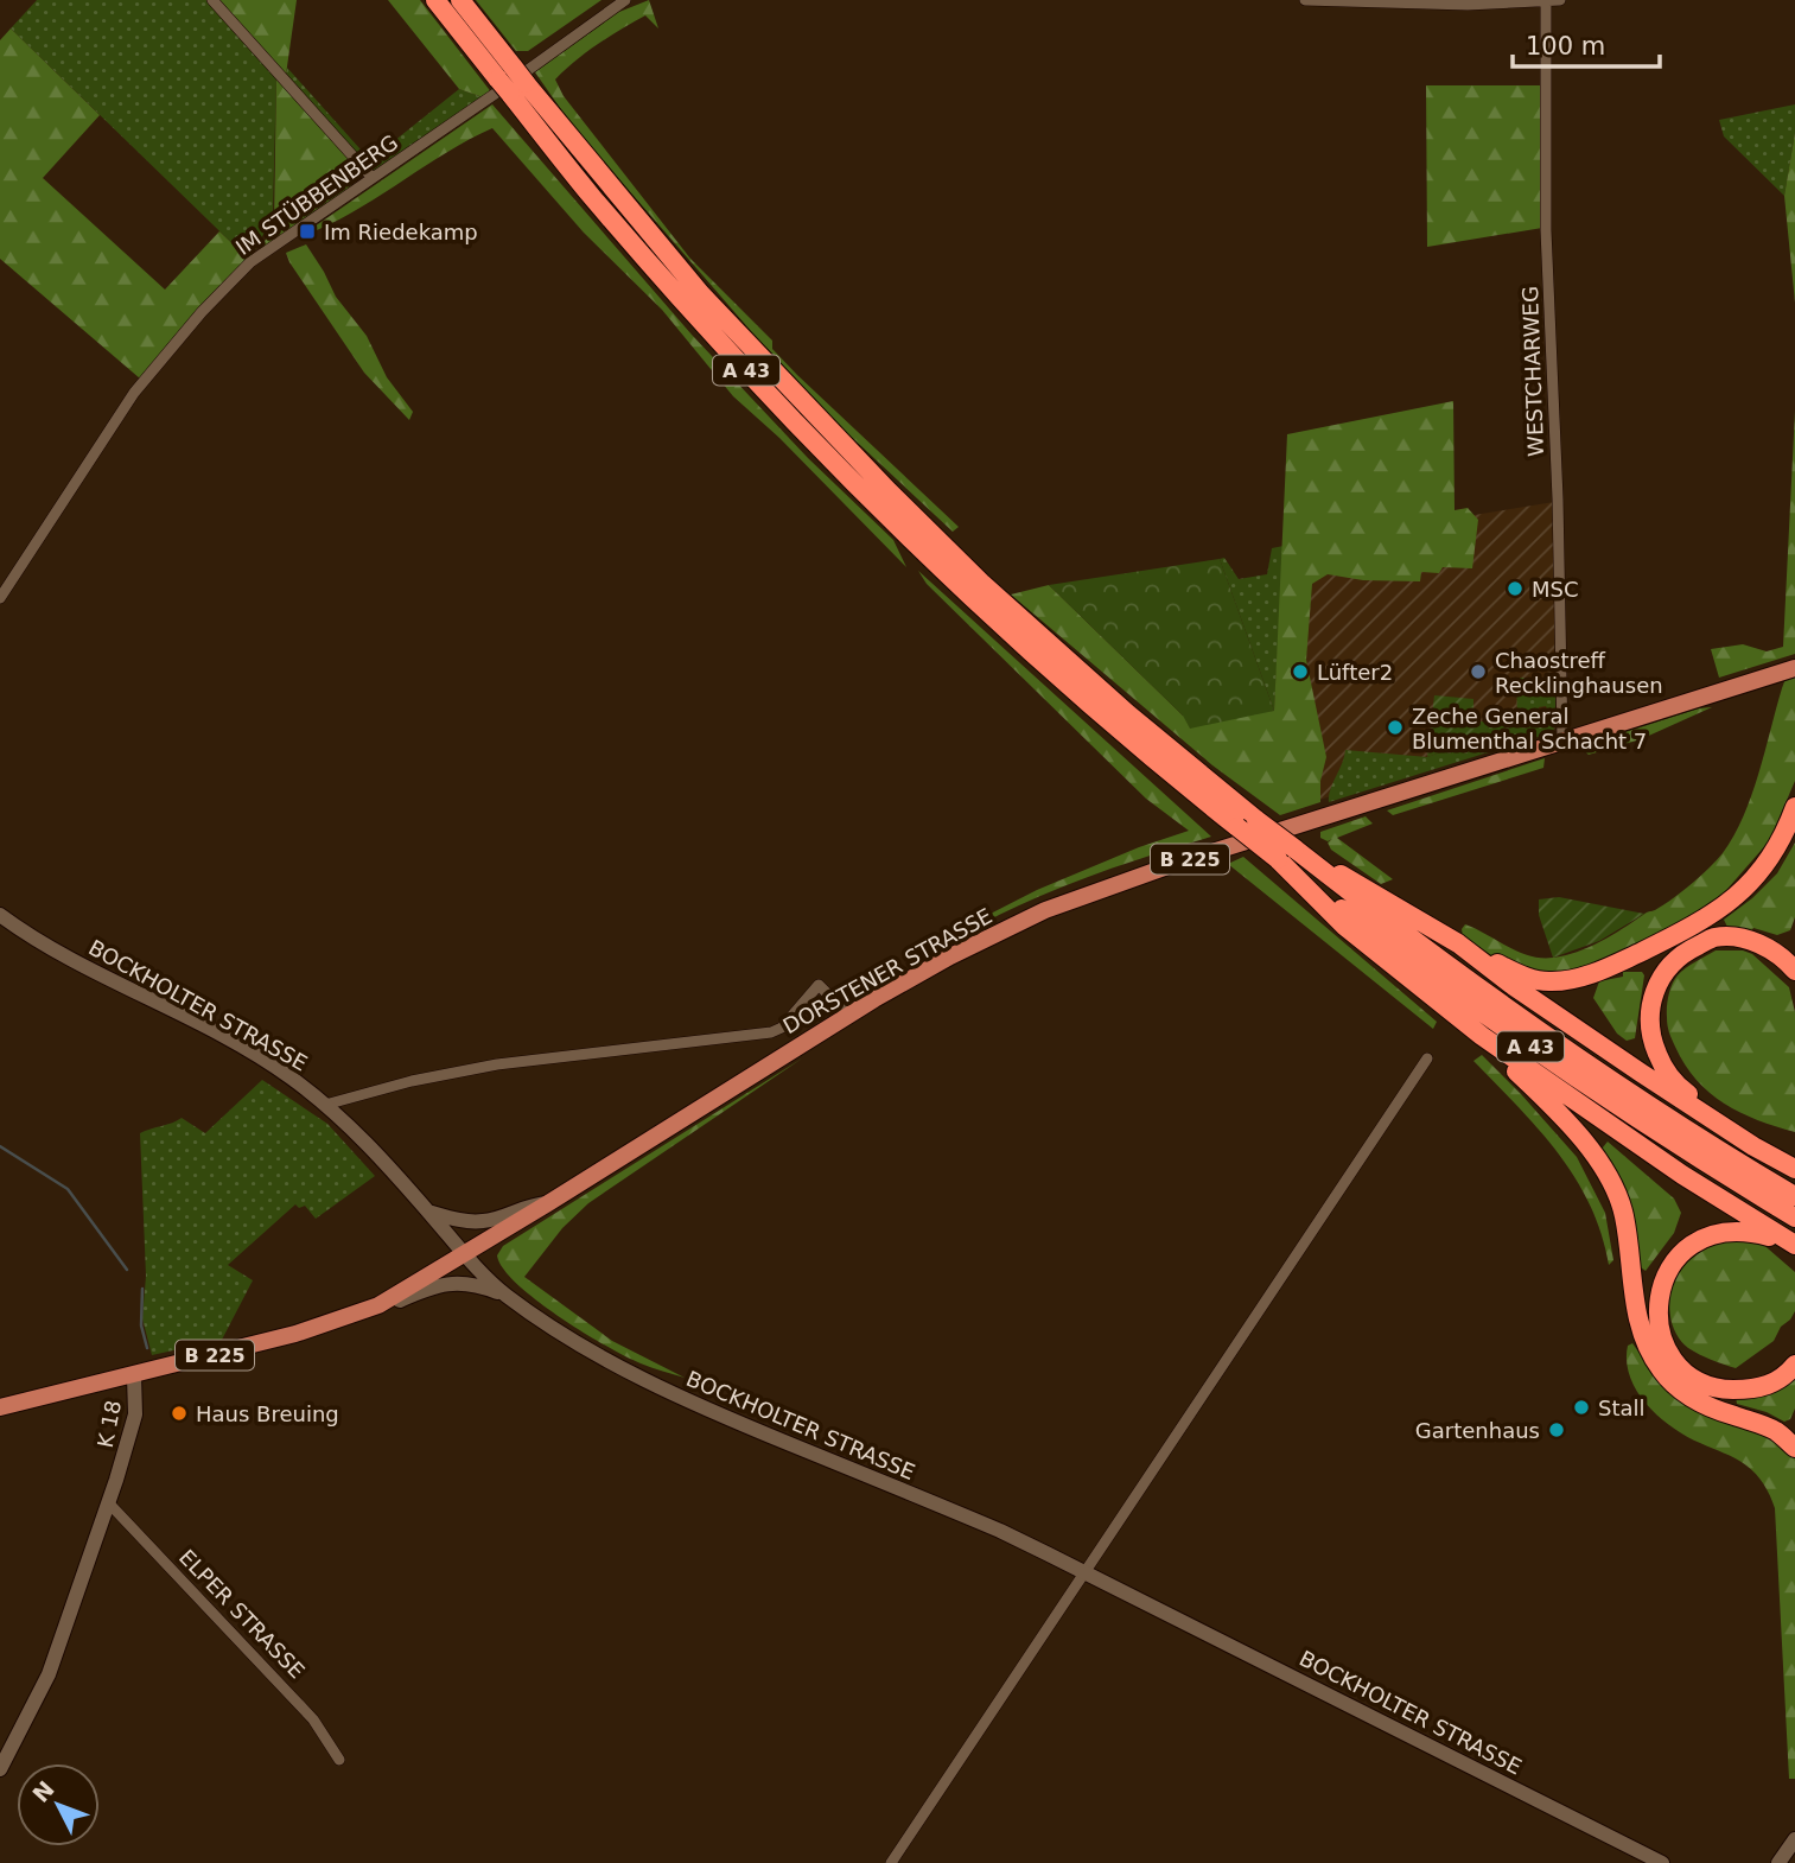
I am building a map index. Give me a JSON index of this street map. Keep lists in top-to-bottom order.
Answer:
{
  "streets": {
    "highway": ["A 43"],
    "main road": ["B 225", "DORSTENER STRASSE"],
    "street": [
      "IM STÜBBENBERG",
      "WESTCHARWEG",
      "BOCKHOLTER STRASSE",
      "K 18",
      "ELPER STRASSE"
    ]
  },
  "crossings": [
    ["WESTCHARWEG", "DORSTENER STRASSE"],
    ["B 225", "DORSTENER STRASSE"],
    ["B 225", "BOCKHOLTER STRASSE"],
    ["B 225", "K 18"],
    ["DORSTENER STRASSE", "BOCKHOLTER STRASSE"],
    ["K 18", "ELPER STRASSE"]
  ],
  "places": {
    "transit": ["Im Riedekamp"],
    "other": [
      "MSC",
      "Lüfter2",
      "Chaostreff Recklinghausen",
      "Zeche General Blumenthal Schacht 7",
      "Stall",
      "Haus Breuing",
      "Gartenhaus"
    ]
  },
  "scale_bar": "100 m",
  "north": "top left"
}
